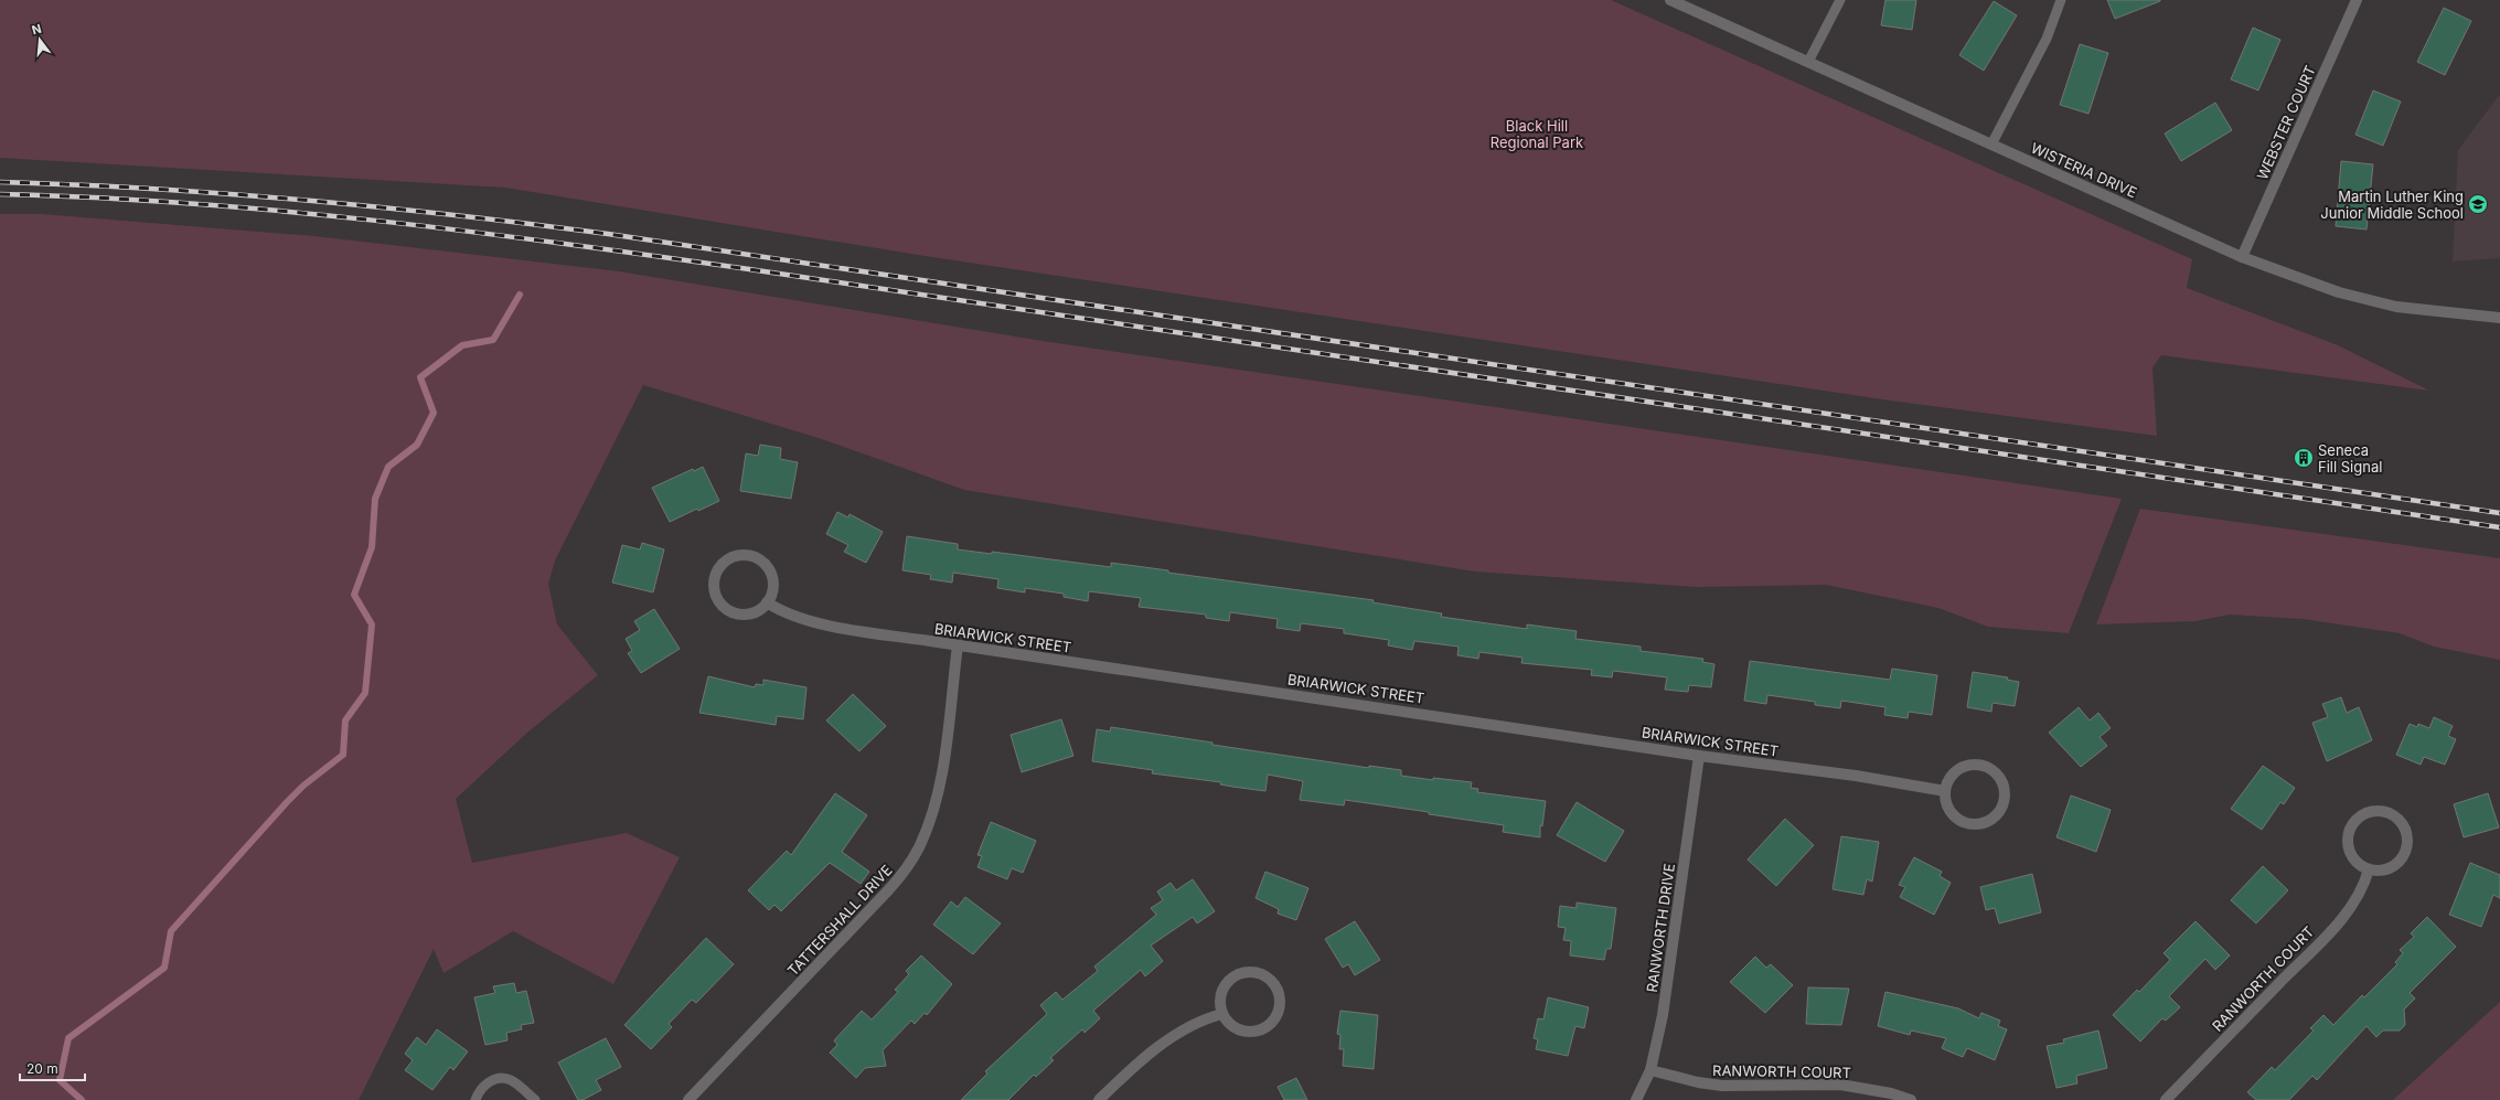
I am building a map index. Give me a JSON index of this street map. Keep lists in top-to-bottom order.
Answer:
{
  "streets": {
    "street": [
      "WEBSTER COURT",
      "WISTERIA DRIVE",
      "BRIARWICK STREET",
      "TATTERSHALL DRIVE",
      "RANWORTH DRIVE",
      "RANWORTH COURT"
    ]
  },
  "crossings": [
    ["WEBSTER COURT", "WISTERIA DRIVE"],
    ["BRIARWICK STREET", "TATTERSHALL DRIVE"],
    ["BRIARWICK STREET", "RANWORTH DRIVE"],
    ["RANWORTH DRIVE", "RANWORTH COURT"]
  ],
  "parks": ["Black Hill Regional Park"],
  "places": {
    "school or university": ["Martin Luther King Junior Middle School"],
    "building": ["Seneca Fill Signal"]
  },
  "scale_bar": "20 m",
  "north": "top"
}
